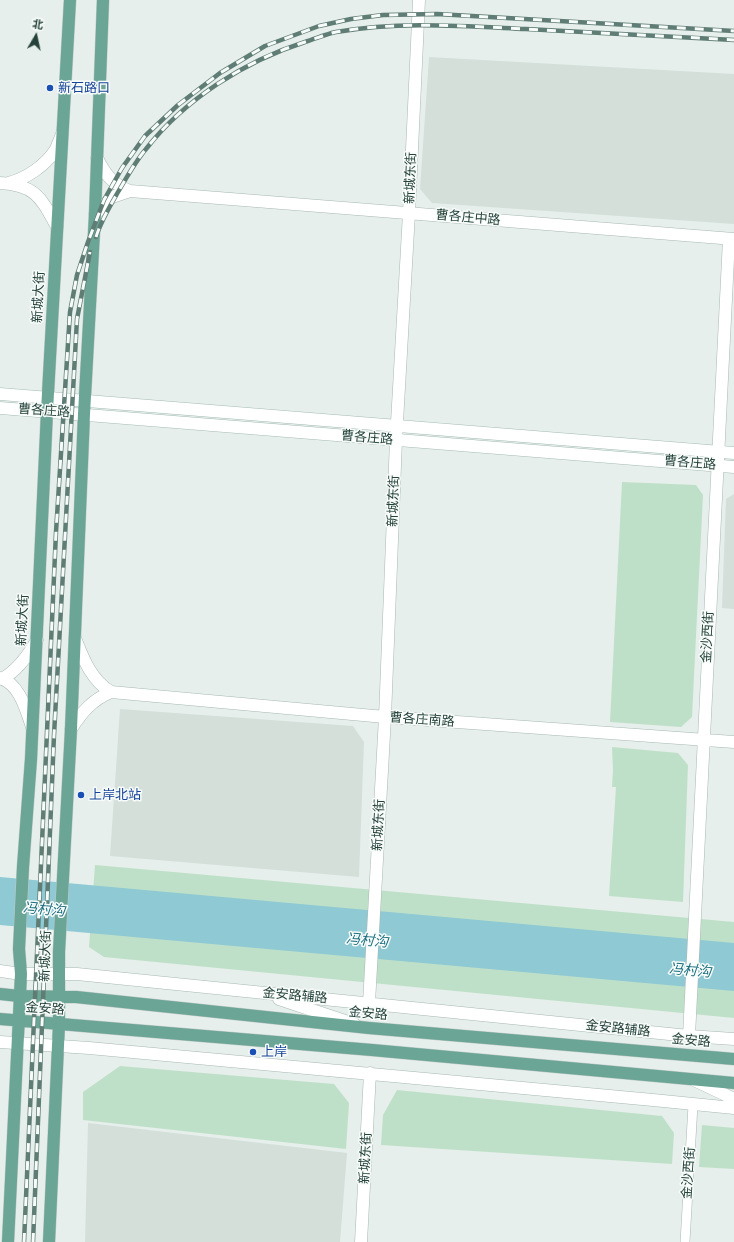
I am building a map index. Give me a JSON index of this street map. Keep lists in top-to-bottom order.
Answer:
{
  "streets": {
    "main road": ["新城大街", "金安路"],
    "street": [
      "新城东街",
      "曹各庄中路",
      "曹各庄路",
      "金沙西街",
      "曹各庄南路",
      "金安路辅路"
    ]
  },
  "crossings": [
    ["新城东街", "曹各庄中路"],
    ["新城东街", "曹各庄路"],
    ["新城东街", "曹各庄南路"],
    ["新城东街", "金安路辅路"],
    ["曹各庄中路", "新城大街"],
    ["曹各庄中路", "金沙西街"],
    ["新城大街", "曹各庄路"],
    ["新城大街", "金安路辅路"],
    ["新城大街", "金安路"],
    ["曹各庄路", "金沙西街"],
    ["金沙西街", "曹各庄南路"],
    ["金沙西街", "金安路辅路"]
  ],
  "water": ["冯村沟"],
  "places": ["新石路口", "上岸北站", "上岸"],
  "north": "top"
}
